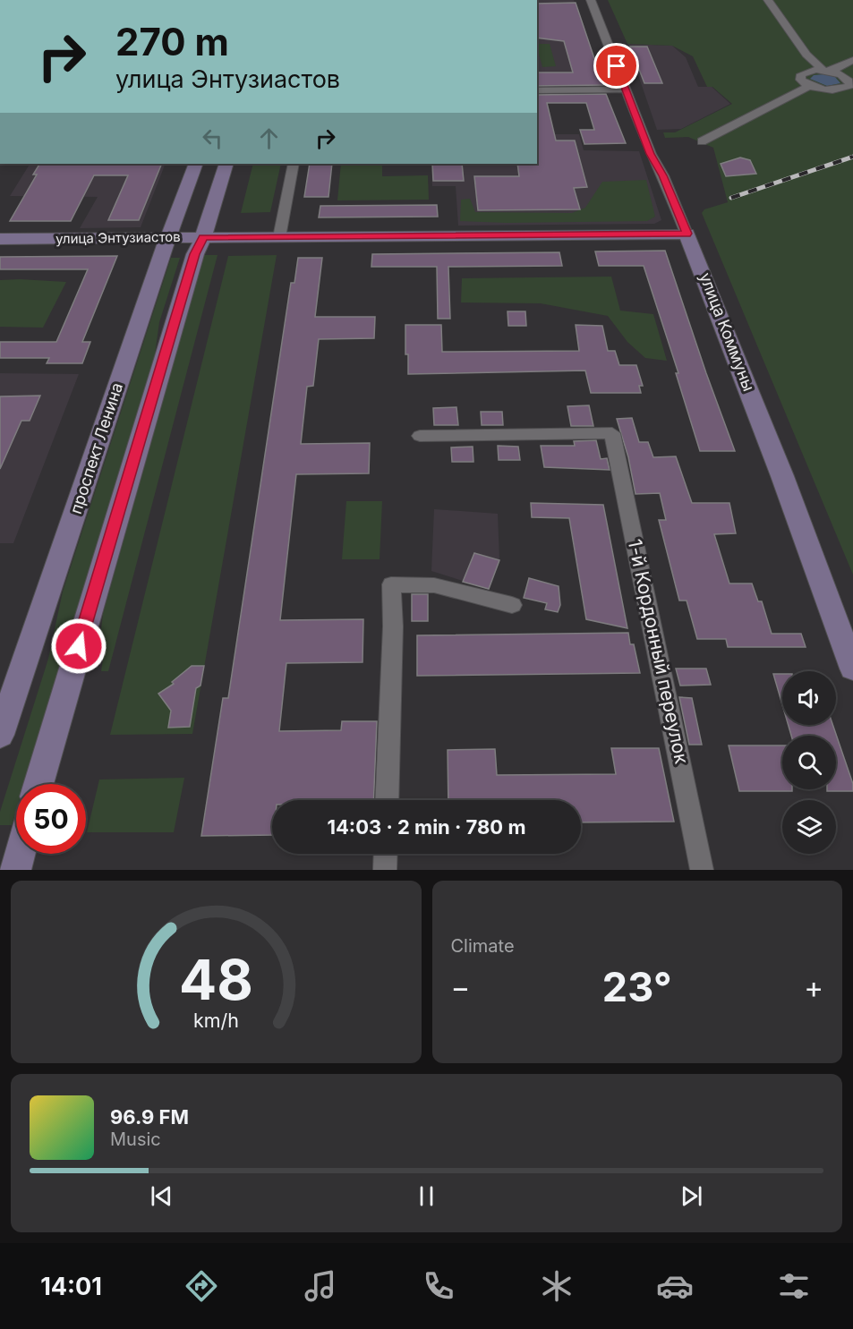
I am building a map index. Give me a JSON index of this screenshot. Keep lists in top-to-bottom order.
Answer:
{
  "streets": {
    "main road": ["улица Энтузиастов", "улица Коммуны", "проспект Ленина"],
    "street": ["1-й Кордонный переулок"]
  },
  "crossings": [
    ["улица Энтузиастов", "улица Коммуны"],
    ["улица Энтузиастов", "проспект Ленина"]
  ],
  "page": {
    "turn": ["270 m", "улица Энтузиастов"],
    "limit": "50",
    "trip": "14:03 · 2 min · 780 m",
    "tile": "Climate",
    "heat": ["−", "23°", "+"],
    "song": ["96.9 FM", "Music"],
    "tabs": "14:01",
    "gauge": ["48", "km/h"]
  }
}
